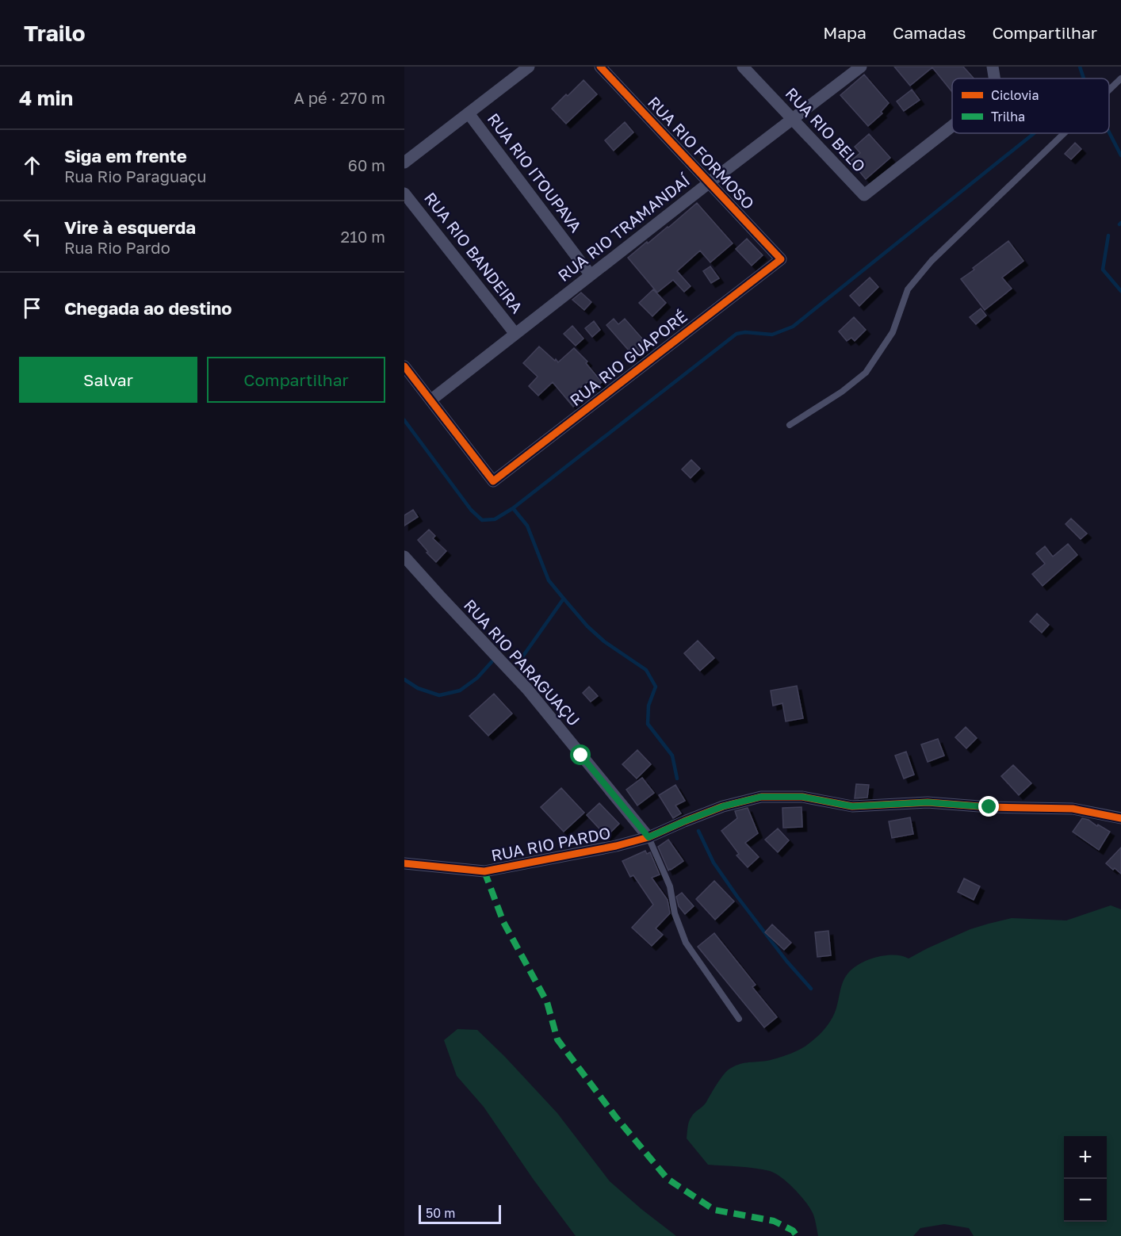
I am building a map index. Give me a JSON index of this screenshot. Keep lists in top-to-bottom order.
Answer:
{
  "streets": {
    "street": [
      "RUA RIO BELO",
      "RUA RIO FORMOSO",
      "RUA RIO ITOUPAVA",
      "RUA RIO TRAMANDAÍ",
      "RUA RIO BANDEIRA",
      "RUA RIO GUAPORÉ",
      "RUA RIO PARAGUAÇU",
      "RUA RIO PARDO"
    ]
  },
  "crossings": [
    ["RUA RIO BELO", "RUA RIO TRAMANDAÍ"],
    ["RUA RIO FORMOSO", "RUA RIO TRAMANDAÍ"],
    ["RUA RIO FORMOSO", "RUA RIO GUAPORÉ"],
    ["RUA RIO ITOUPAVA", "RUA RIO TRAMANDAÍ"],
    ["RUA RIO TRAMANDAÍ", "RUA RIO BANDEIRA"],
    ["RUA RIO TRAMANDAÍ", "RUA RIO GUAPORÉ"],
    ["RUA RIO PARAGUAÇU", "RUA RIO PARDO"]
  ],
  "legend": ["Ciclovia", "Trilha"],
  "scale_bar": "50 m",
  "page": {
    "header": "Trailo",
    "nav": ["Mapa", "Camadas", "Compartilhar"],
    "heading": ["4 min", "A pé · 270 m"],
    "list": [
      ["Siga em frente", "Rua Rio Paraguaçu", "60 m"],
      ["Vire à esquerda", "Rua Rio Pardo", "210 m"],
      "Chegada ao destino"
    ],
    "buttons": ["Salvar", "Compartilhar"],
    "map_buttons": ["+", "−"],
    "scale": "50 m"
  }
}
